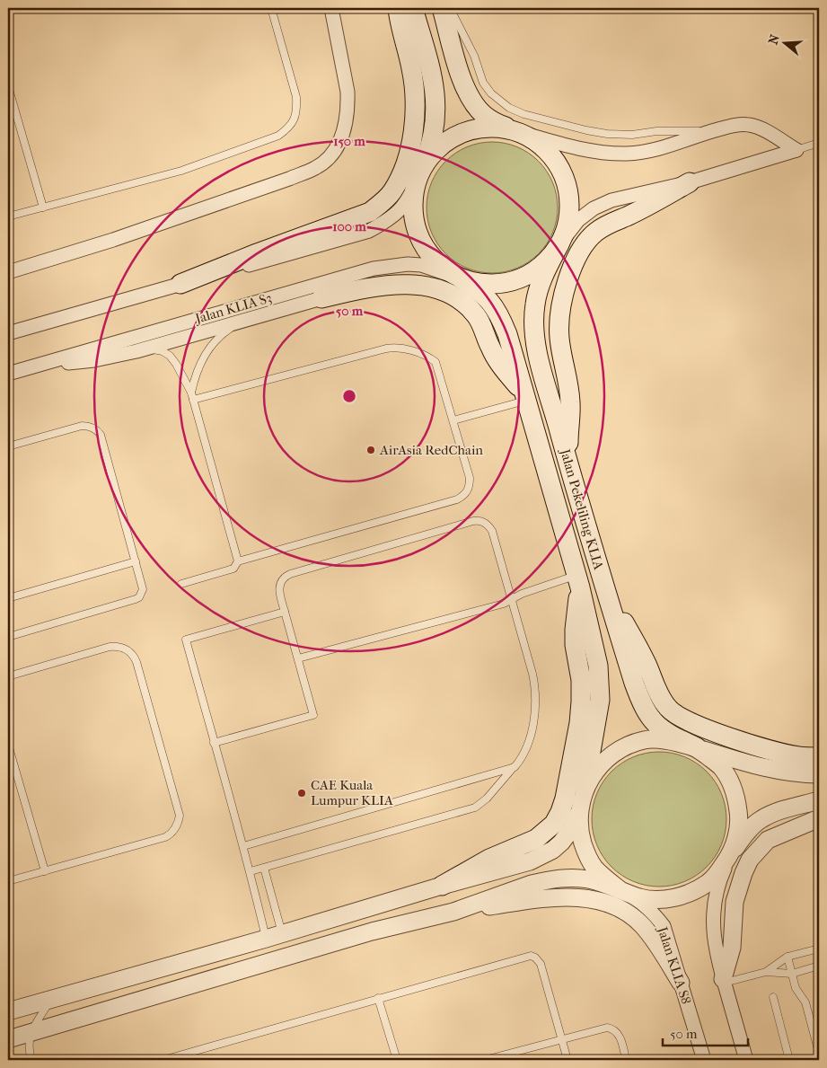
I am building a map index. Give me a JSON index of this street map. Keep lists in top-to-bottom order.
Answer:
{
  "streets": {
    "main road": ["Jalan Pekeliling KLIA"],
    "street": ["Jalan KLIA S3", "Jalan KLIA S8"]
  },
  "crossings": [
    ["Jalan KLIA S3", "Jalan Pekeliling KLIA"],
    ["Jalan Pekeliling KLIA", "Jalan KLIA S8"]
  ],
  "places": ["AirAsia RedChain", "CAE Kuala Lumpur KLIA"],
  "scale_bar": "50 m",
  "north": "left",
  "rings": ["150 m", "100 m", "50 m"]
}
